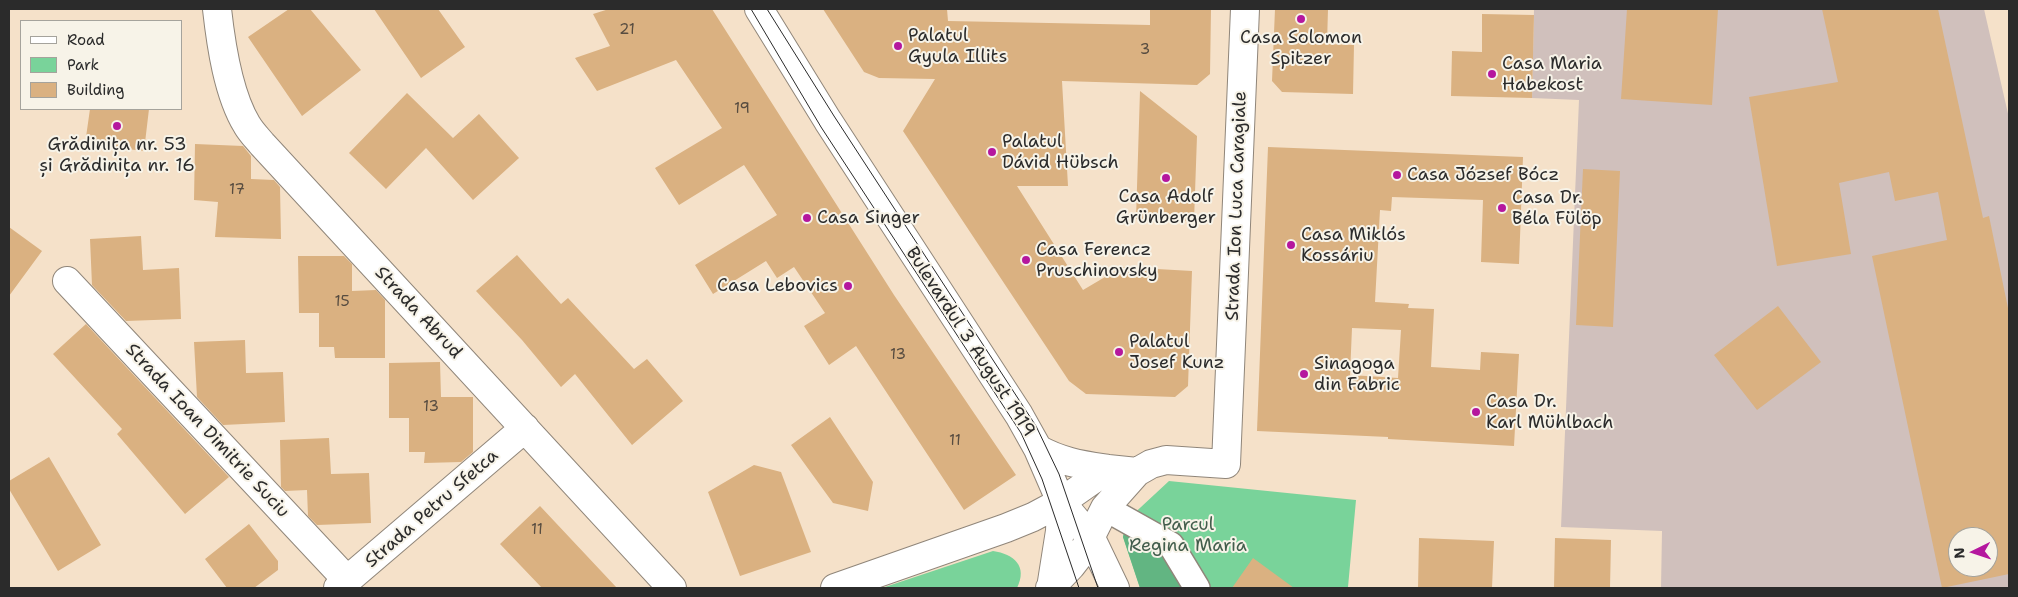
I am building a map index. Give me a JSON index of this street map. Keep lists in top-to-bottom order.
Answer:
{
  "streets": {
    "street": [
      "Strada Ion Luca Caragiale",
      "Strada Abrud",
      "Bulevardul 3 August 1919",
      "Strada Ioan Dimitrie Suciu",
      "Strada Petru Sfetca"
    ]
  },
  "crossings": [
    ["Strada Abrud", "Strada Petru Sfetca"],
    ["Strada Ioan Dimitrie Suciu", "Strada Petru Sfetca"]
  ],
  "parks": ["Parcul Regina Maria"],
  "places": [
    "Casa Solomon Spitzer",
    "Palatul Gyula Illits",
    "Casa Maria Habekost",
    "Grădinița nr. 53 și Grădinița nr. 16",
    "Palatul Dávid Hübsch",
    "Casa József Bócz",
    "Casa Adolf Grünberger",
    "Casa Dr. Béla Fülöp",
    "Casa Singer",
    "Casa Miklós Kossáriu",
    "Casa Ferencz Pruschinovsky",
    "Casa Lebovics",
    "Palatul Josef Kunz",
    "Sinagoga din Fabric",
    "Casa Dr. Karl Mühlbach"
  ],
  "house_numbers": [
    "21",
    "3",
    "19",
    "17",
    "15",
    "13",
    "13",
    "11",
    "11"
  ],
  "legend": ["Road", "Park", "Building"],
  "north": "left"
}
